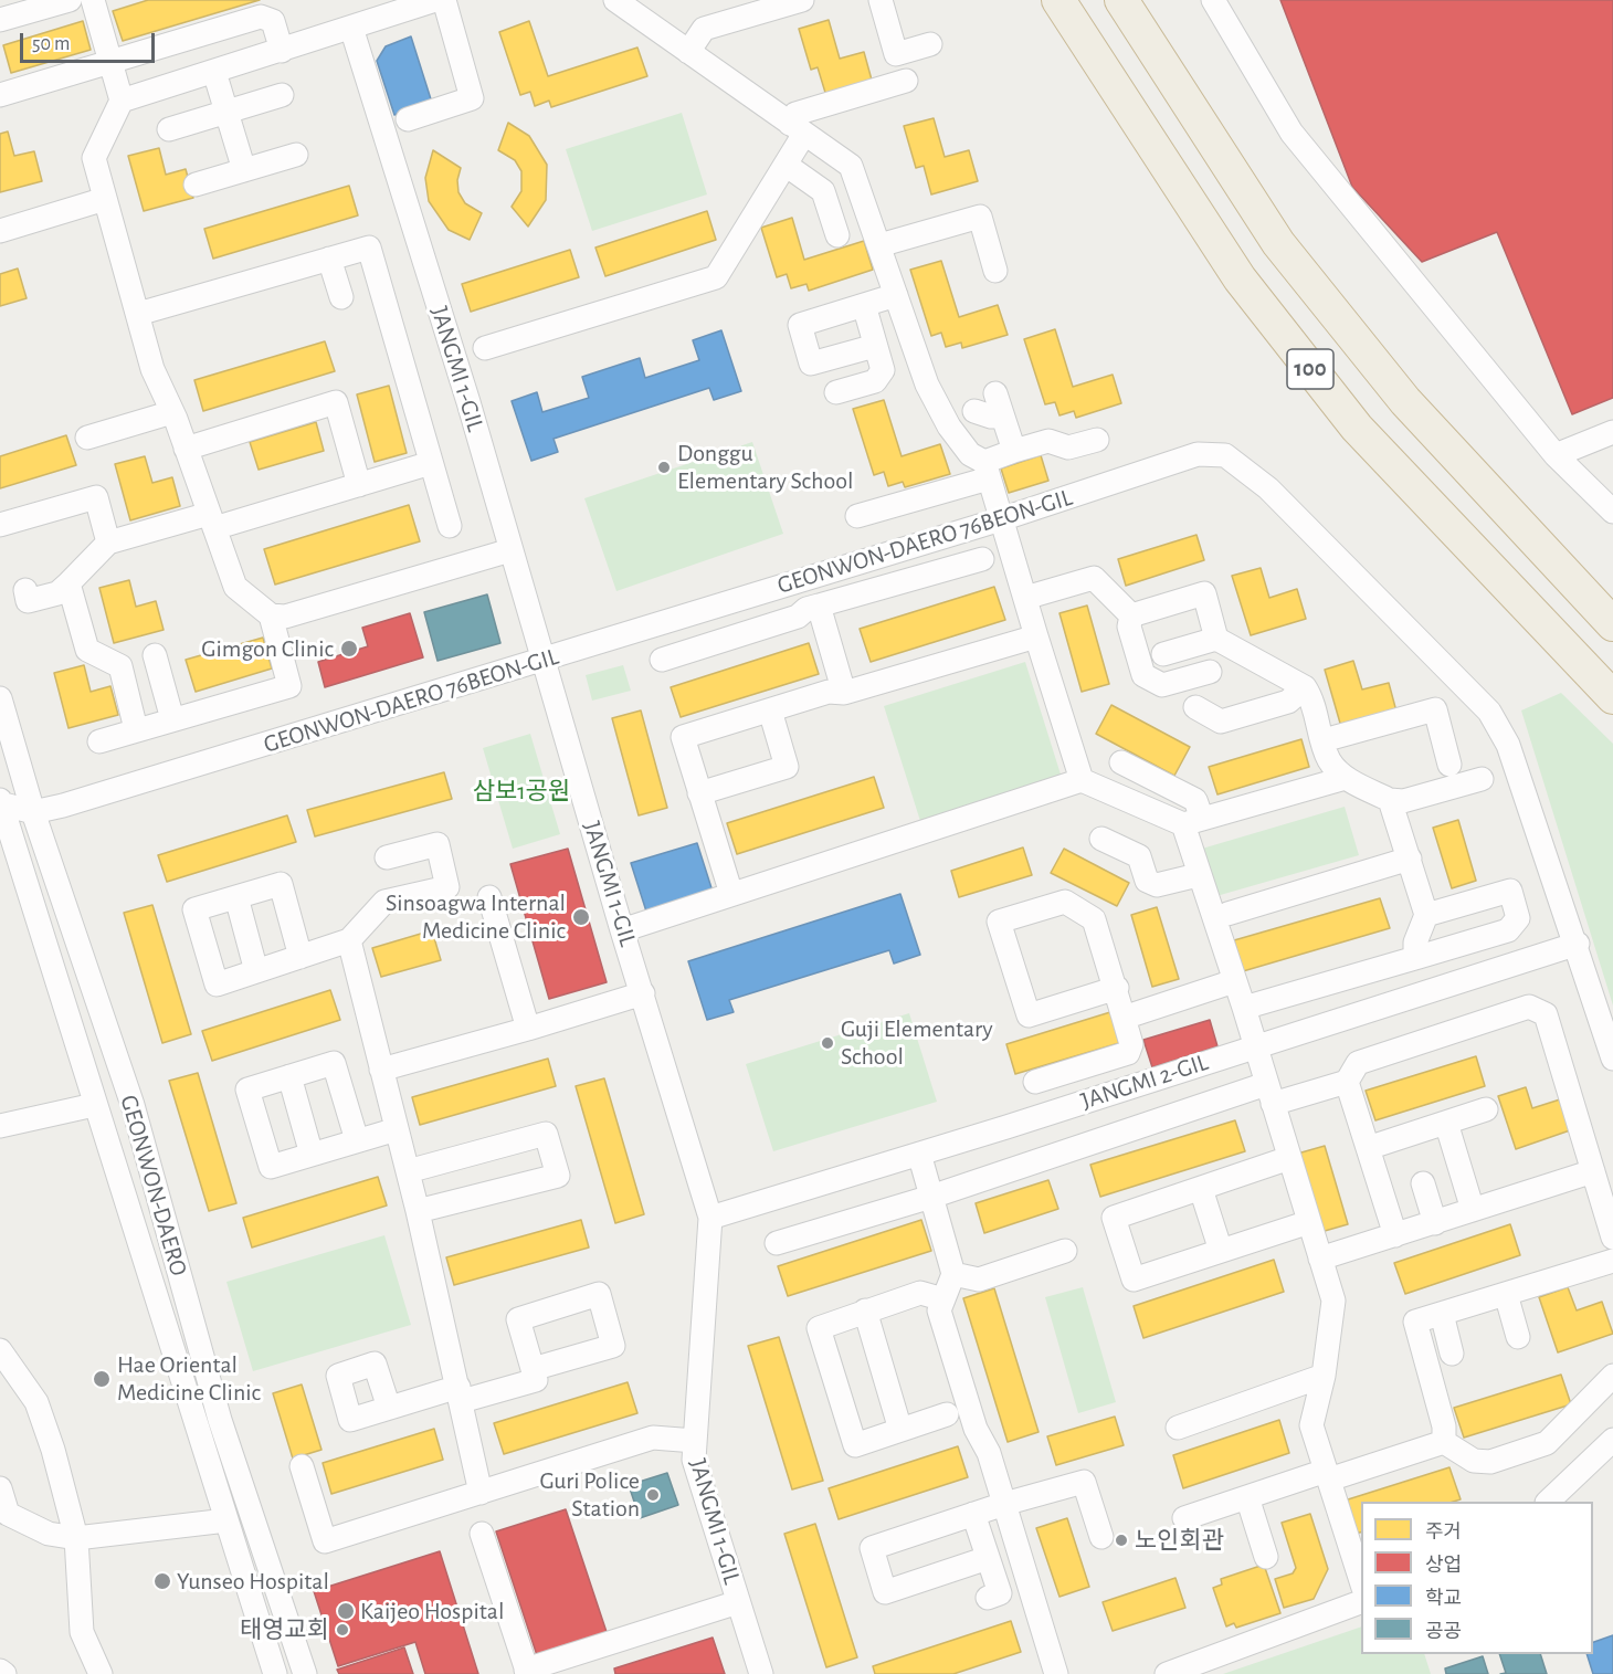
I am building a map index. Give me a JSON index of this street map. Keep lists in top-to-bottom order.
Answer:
{
  "streets": {
    "highway": ["100"],
    "street": [
      "JANGMI 1-GIL",
      "GEONWON-DAERO 76BEON-GIL",
      "JANGMI 2-GIL",
      "GEONWON-DAERO"
    ]
  },
  "crossings": [
    ["JANGMI 1-GIL", "GEONWON-DAERO 76BEON-GIL"],
    ["JANGMI 1-GIL", "JANGMI 2-GIL"],
    ["GEONWON-DAERO 76BEON-GIL", "JANGMI 2-GIL"],
    ["GEONWON-DAERO 76BEON-GIL", "GEONWON-DAERO"]
  ],
  "parks": ["삼보1공원"],
  "places": [
    "Donggu Elementary School",
    "Gimgon Clinic",
    "Sinsoagwa Internal Medicine Clinic",
    "Guji Elementary School",
    "Hae Oriental Medicine Clinic",
    "Guri Police Station",
    "노인회관",
    "Yunseo Hospital",
    "Kaijeo Hospital",
    "태영교회"
  ],
  "legend": [
    "주거",
    "상업",
    "학교",
    "공공"
  ],
  "scale_bar": "50 m"
}
